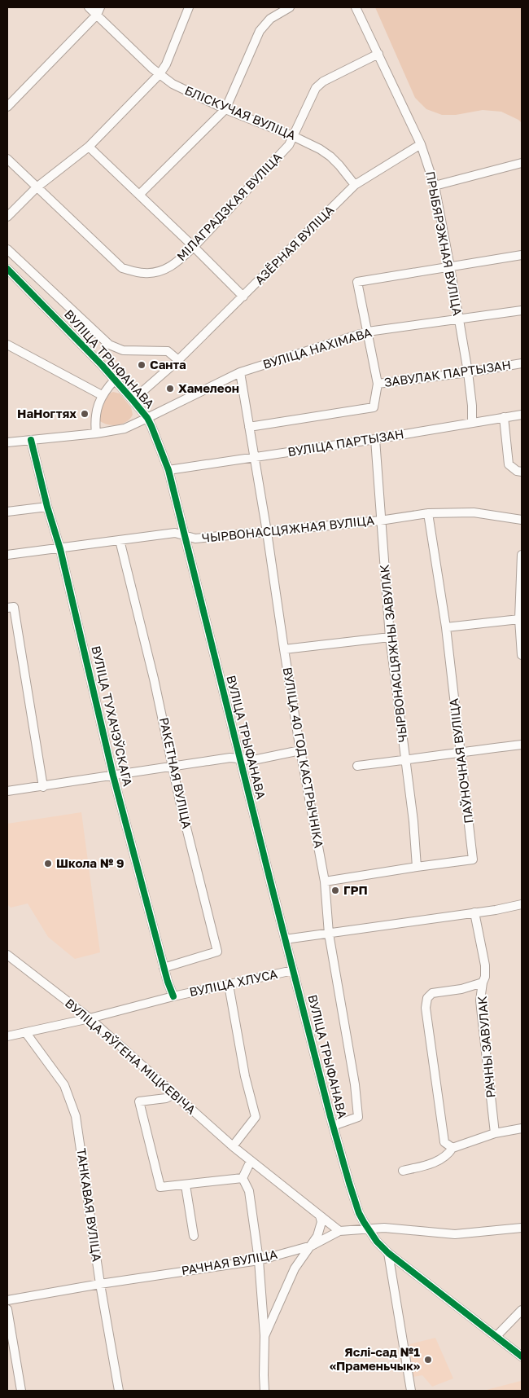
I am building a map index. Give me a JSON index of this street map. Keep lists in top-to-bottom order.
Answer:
{
  "streets": {
    "street": [
      "БЛІСКУЧАЯ ВУЛІЦА",
      "МІЛАГРАДЗКАЯ ВУЛІЦА",
      "ПРЫБЯРЭЖНАЯ ВУЛІЦА",
      "АЗЁРНАЯ ВУЛІЦА",
      "ВУЛІЦА НАХІМАВА",
      "ВУЛІЦА ТРЫФАНАВА",
      "ЗАВУЛАК ПАРТЫЗАН",
      "ВУЛІЦА ПАРТЫЗАН",
      "ЧЫРВОНАСЦЯЖНАЯ ВУЛІЦА",
      "ЧЫРВОНАСЦЯЖНЫ ЗАВУЛАК",
      "ВУЛІЦА ТУХАЧЭЎСКАГА",
      "ВУЛІЦА 40 ГОД КАСТРЫЧНІКА",
      "ПАЎНОЧНАЯ ВУЛІЦА",
      "РАКЕТНАЯ ВУЛІЦА",
      "ВУЛІЦА ХЛУСА",
      "РАЧНЫ ЗАВУЛАК",
      "ВУЛІЦА ЯЎГЕНА МІЦКЕВІЧА",
      "ТАНКАВАЯ ВУЛІЦА",
      "РАЧНАЯ ВУЛІЦА"
    ]
  },
  "crossings": [
    ["БЛІСКУЧАЯ ВУЛІЦА", "МІЛАГРАДЗКАЯ ВУЛІЦА"],
    ["БЛІСКУЧАЯ ВУЛІЦА", "АЗЁРНАЯ ВУЛІЦА"],
    ["МІЛАГРАДЗКАЯ ВУЛІЦА", "ПРЫБЯРЭЖНАЯ ВУЛІЦА"],
    ["ПРЫБЯРЭЖНАЯ ВУЛІЦА", "АЗЁРНАЯ ВУЛІЦА"],
    ["ПРЫБЯРЭЖНАЯ ВУЛІЦА", "ВУЛІЦА НАХІМАВА"],
    ["ПРЫБЯРЭЖНАЯ ВУЛІЦА", "ЗАВУЛАК ПАРТЫЗАН"],
    ["ПРЫБЯРЭЖНАЯ ВУЛІЦА", "ВУЛІЦА ПАРТЫЗАН"],
    ["АЗЁРНАЯ ВУЛІЦА", "ВУЛІЦА ТРЫФАНАВА"],
    ["ВУЛІЦА НАХІМАВА", "ВУЛІЦА ТРЫФАНАВА"],
    ["ВУЛІЦА НАХІМАВА", "ВУЛІЦА ТУХАЧЭЎСКАГА"],
    ["ВУЛІЦА НАХІМАВА", "ВУЛІЦА 40 ГОД КАСТРЫЧНІКА"],
    ["ВУЛІЦА ТРЫФАНАВА", "ВУЛІЦА ПАРТЫЗАН"],
    ["ВУЛІЦА ТРЫФАНАВА", "ЧЫРВОНАСЦЯЖНАЯ ВУЛІЦА"],
    ["ВУЛІЦА ТРЫФАНАВА", "ВУЛІЦА 40 ГОД КАСТРЫЧНІКА"],
    ["ВУЛІЦА ТРЫФАНАВА", "ВУЛІЦА ХЛУСА"],
    ["ВУЛІЦА ТРЫФАНАВА", "РАЧНАЯ ВУЛІЦА"],
    ["ЗАВУЛАК ПАРТЫЗАН", "ВУЛІЦА 40 ГОД КАСТРЫЧНІКА"],
    ["ВУЛІЦА ПАРТЫЗАН", "ЧЫРВОНАСЦЯЖНЫ ЗАВУЛАК"],
    ["ВУЛІЦА ПАРТЫЗАН", "ВУЛІЦА 40 ГОД КАСТРЫЧНІКА"],
    ["ЧЫРВОНАСЦЯЖНАЯ ВУЛІЦА", "ЧЫРВОНАСЦЯЖНЫ ЗАВУЛАК"],
    ["ЧЫРВОНАСЦЯЖНАЯ ВУЛІЦА", "ВУЛІЦА ТУХАЧЭЎСКАГА"],
    ["ЧЫРВОНАСЦЯЖНАЯ ВУЛІЦА", "ВУЛІЦА 40 ГОД КАСТРЫЧНІКА"],
    ["ЧЫРВОНАСЦЯЖНАЯ ВУЛІЦА", "ПАЎНОЧНАЯ ВУЛІЦА"],
    ["ЧЫРВОНАСЦЯЖНАЯ ВУЛІЦА", "РАКЕТНАЯ ВУЛІЦА"],
    ["ЧЫРВОНАСЦЯЖНЫ ЗАВУЛАК", "ПАЎНОЧНАЯ ВУЛІЦА"],
    ["ВУЛІЦА ТУХАЧЭЎСКАГА", "РАКЕТНАЯ ВУЛІЦА"],
    ["ВУЛІЦА ТУХАЧЭЎСКАГА", "ВУЛІЦА ХЛУСА"],
    ["ВУЛІЦА 40 ГОД КАСТРЫЧНІКА", "ПАЎНОЧНАЯ ВУЛІЦА"],
    ["ВУЛІЦА ХЛУСА", "ВУЛІЦА ЯЎГЕНА МІЦКЕВІЧА"],
    ["ВУЛІЦА ХЛУСА", "ТАНКАВАЯ ВУЛІЦА"],
    ["ВУЛІЦА ЯЎГЕНА МІЦКЕВІЧА", "РАЧНАЯ ВУЛІЦА"],
    ["ТАНКАВАЯ ВУЛІЦА", "РАЧНАЯ ВУЛІЦА"]
  ],
  "places": [
    "Санта",
    "Хамелеон",
    "НаНогтях",
    "Школа № 9",
    "ГРП",
    "Яслі-сад №1 «Праменьчык»"
  ]
}
